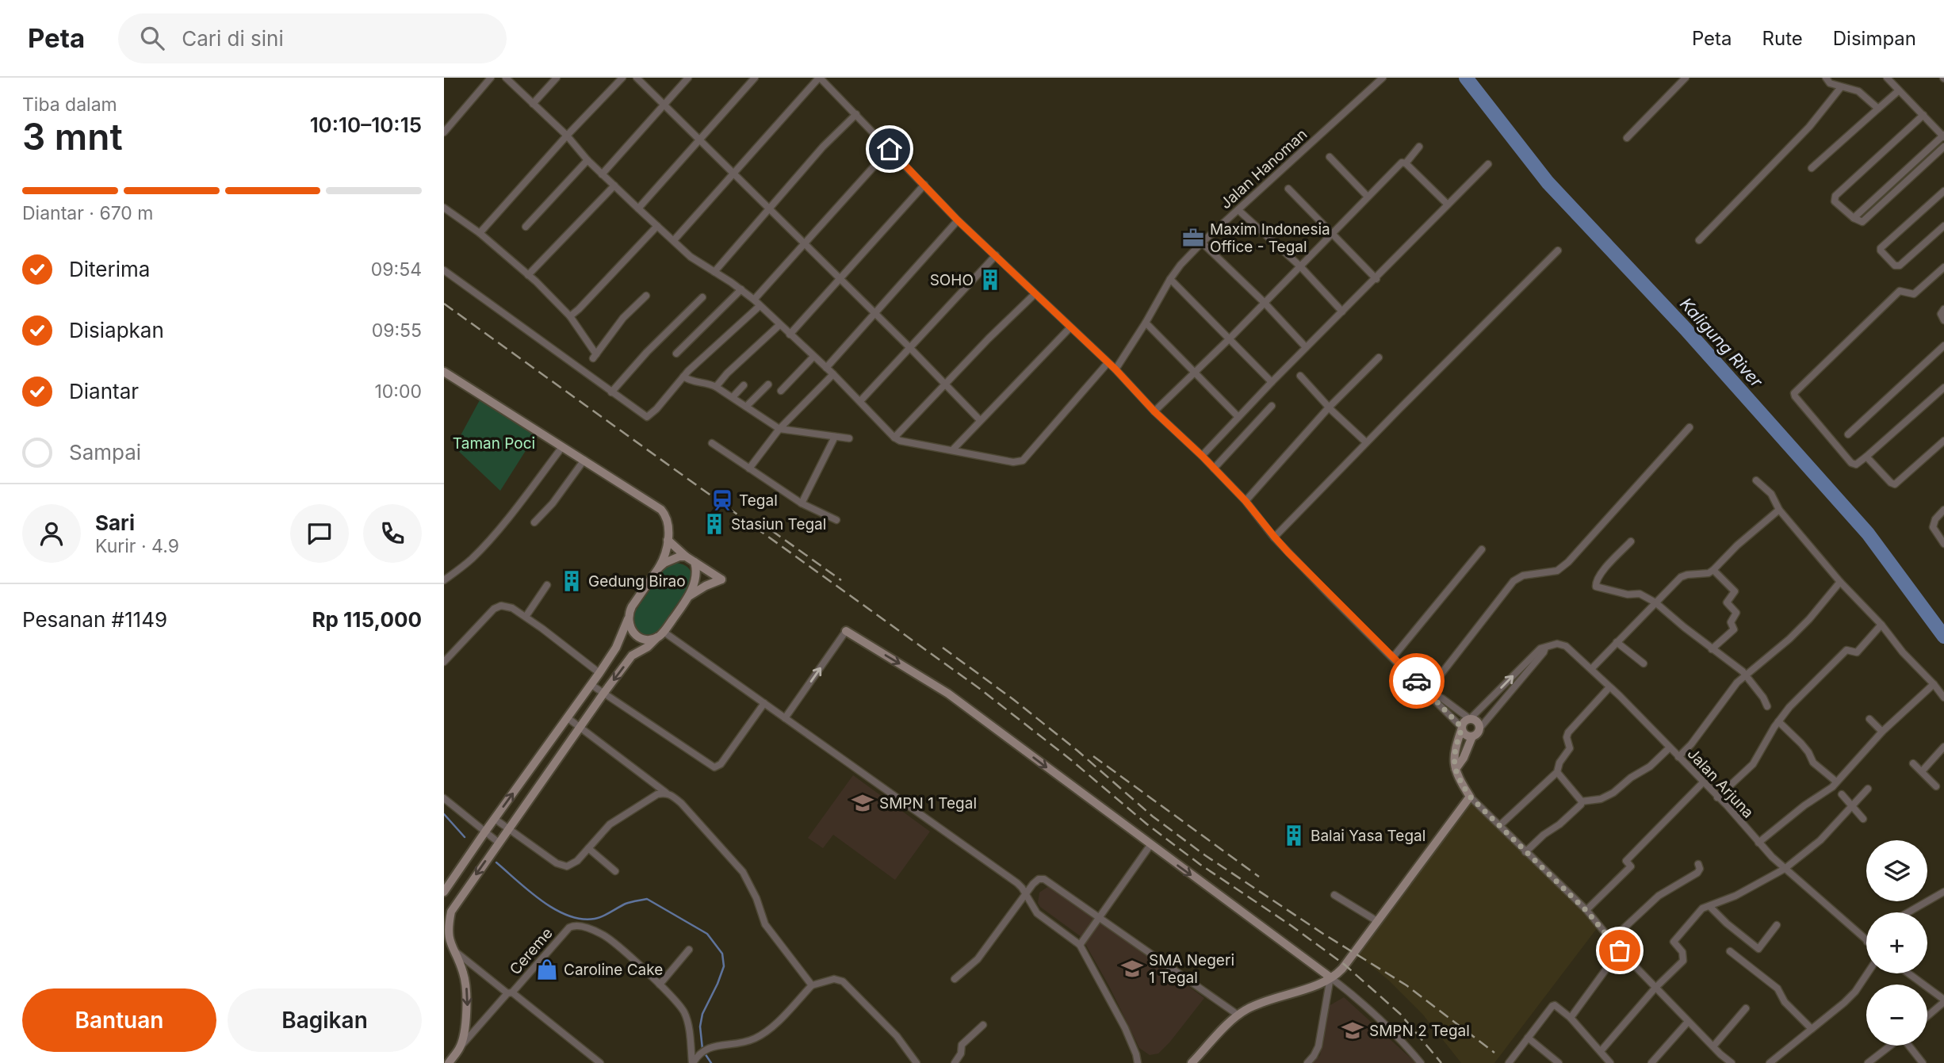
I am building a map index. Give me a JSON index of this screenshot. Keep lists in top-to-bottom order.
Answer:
{
  "streets": {
    "street": ["Jalan Hanoman", "Jalan Arjuna", "Cereme"]
  },
  "water": ["Kaligung River"],
  "parks": ["Taman Poci"],
  "places": {
    "office": ["Maxim Indonesia Office - Tegal"],
    "building": [
      "SOHO",
      "Stasiun Tegal",
      "Gedung Birao",
      "Balai Yasa Tegal"
    ],
    "station": ["Tegal"],
    "school or university": ["SMPN 1 Tegal", "SMA Negeri 1 Tegal", "SMPN 2 Tegal"],
    "shop": ["Caroline Cake"]
  },
  "page": {
    "header": "Peta",
    "search": "Cari di sini",
    "nav": ["Peta", "Rute", "Disimpan"],
    "heading": ["3 mnt", "Tiba dalam", "10:10–10:15"],
    "panel": [
      "Sari",
      "Kurir · 4.9",
      "Pesanan #1149",
      "Rp 115,000"
    ],
    "bar": "Diantar · 670 m",
    "list": [
      ["Diterima", "09:54"],
      ["Disiapkan", "09:55"],
      ["Diantar", "10:00"],
      "Sampai"
    ],
    "map_buttons": ["+", "−"],
    "buttons": ["Bantuan", "Bagikan"]
  }
}
